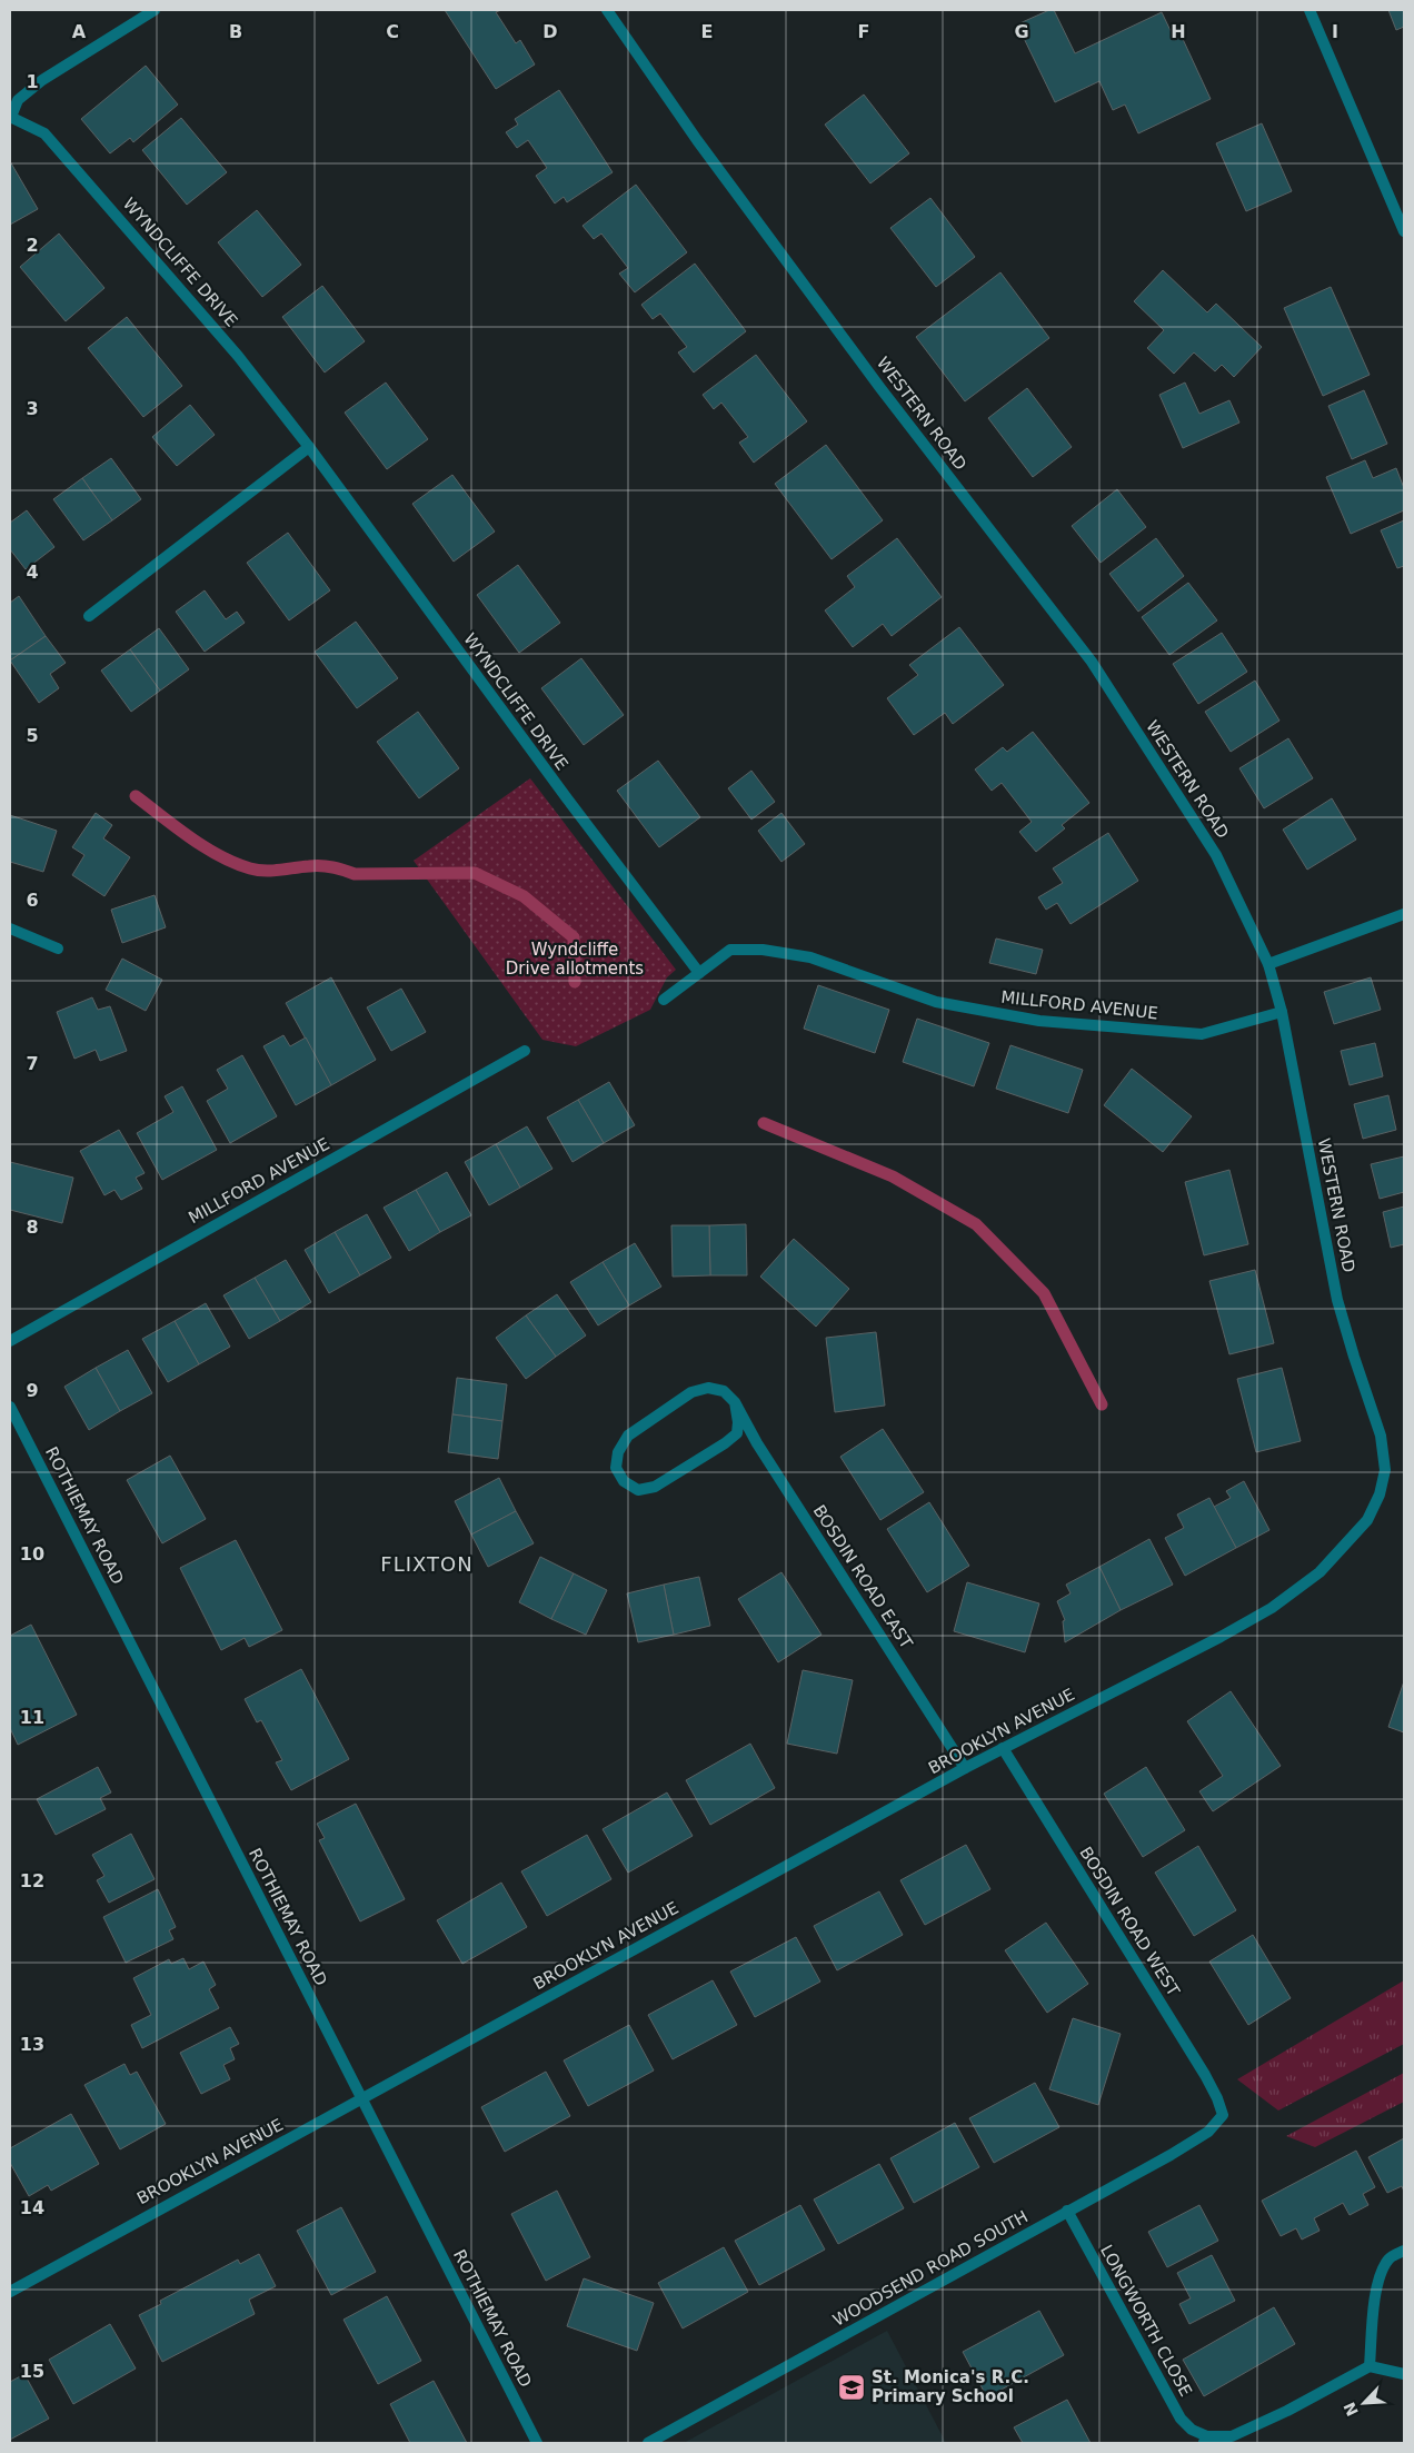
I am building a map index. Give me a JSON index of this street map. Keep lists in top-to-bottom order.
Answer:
{
  "streets": {
    "street": [
      "WYNDCLIFFE DRIVE",
      "WESTERN ROAD",
      "MILLFORD AVENUE",
      "ROTHIEMAY ROAD",
      "BOSDIN ROAD EAST",
      "BROOKLYN AVENUE",
      "BOSDIN ROAD WEST",
      "WOODSEND ROAD SOUTH",
      "LONGWORTH CLOSE"
    ]
  },
  "crossings": [
    ["WYNDCLIFFE DRIVE", "MILLFORD AVENUE"],
    ["WESTERN ROAD", "MILLFORD AVENUE"],
    ["WESTERN ROAD", "BROOKLYN AVENUE"],
    ["ROTHIEMAY ROAD", "BROOKLYN AVENUE"],
    ["BOSDIN ROAD EAST", "BROOKLYN AVENUE"],
    ["BROOKLYN AVENUE", "BOSDIN ROAD WEST"],
    ["BOSDIN ROAD WEST", "WOODSEND ROAD SOUTH"],
    ["WOODSEND ROAD SOUTH", "LONGWORTH CLOSE"]
  ],
  "districts": ["FLIXTON"],
  "parks": ["Wyndcliffe Drive allotments"],
  "places": {
    "school or university": ["St. Monica's R.C. Primary School"]
  },
  "north": "bottom left",
  "grid": {
    "columns": [
      "A",
      "B",
      "C",
      "D",
      "E",
      "F",
      "G",
      "H",
      "I"
    ],
    "rows": [
      "1",
      "2",
      "3",
      "4",
      "5",
      "6",
      "7",
      "8",
      "9",
      "10",
      "11",
      "12",
      "13",
      "14",
      "15"
    ]
  }
}
